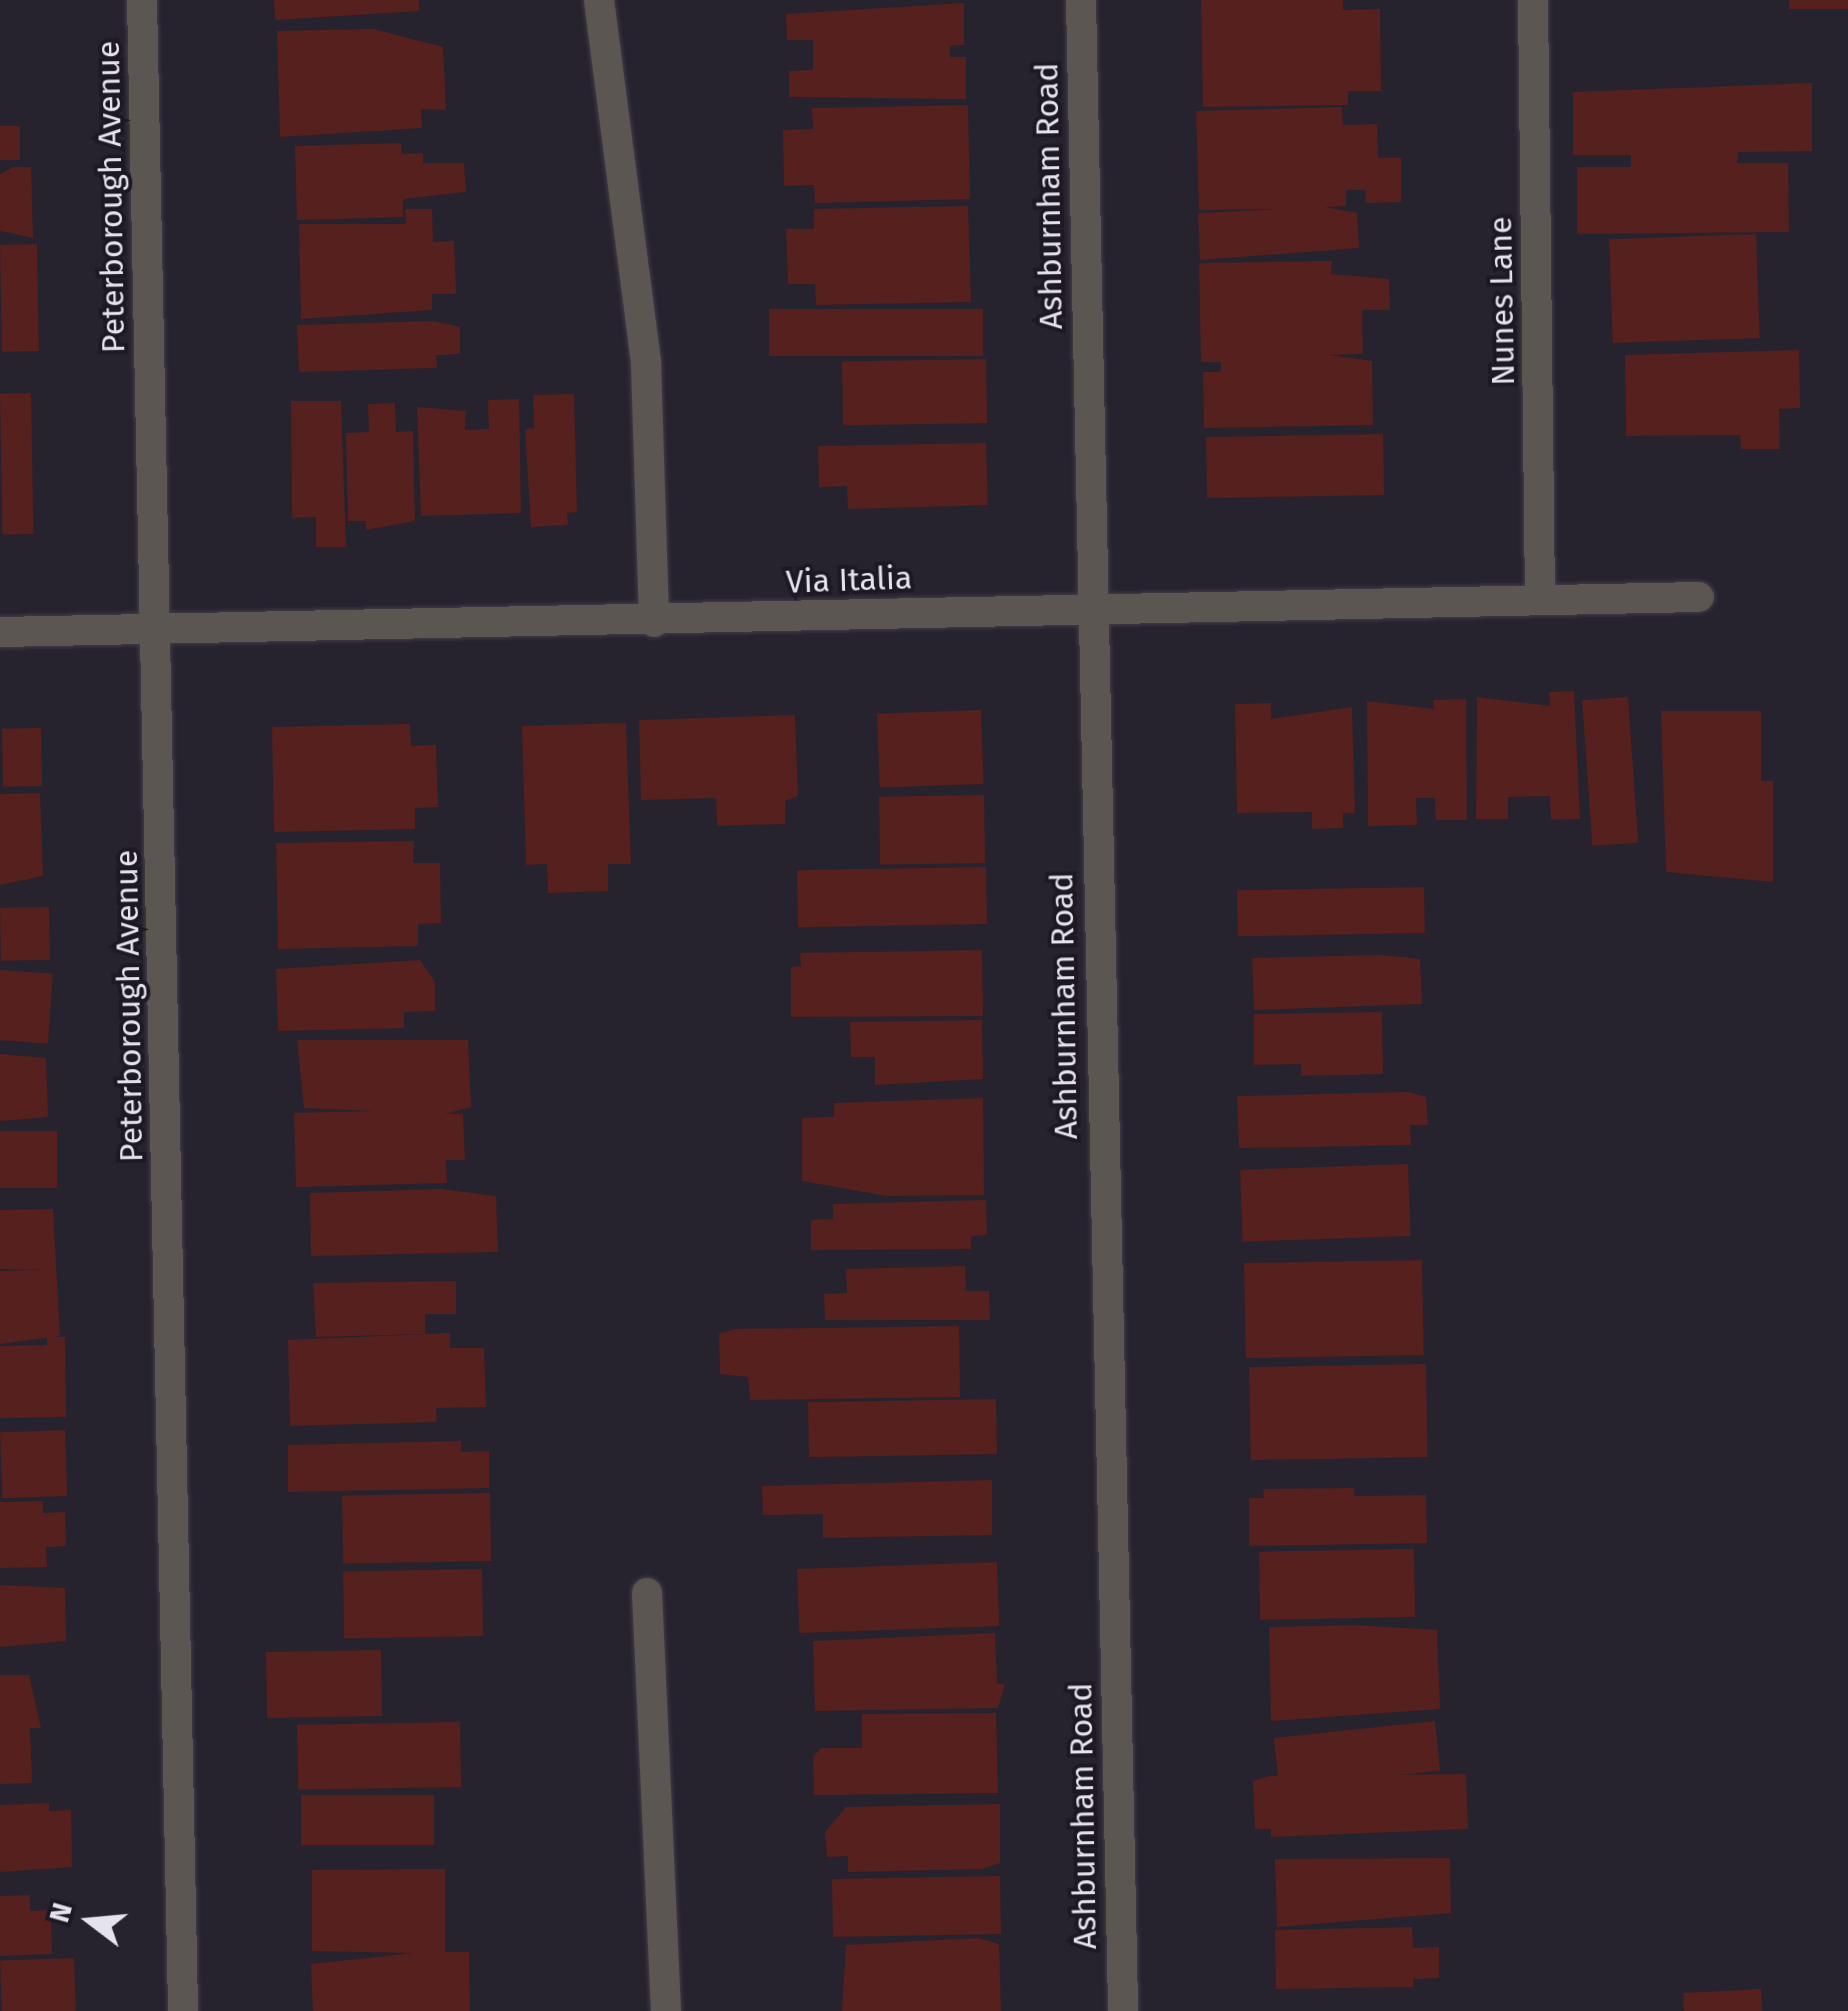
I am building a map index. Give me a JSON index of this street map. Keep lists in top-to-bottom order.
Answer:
{
  "streets": {
    "street": [
      "Ashburnham Road",
      "Peterborough Avenue",
      "Nunes Lane",
      "Via Italia"
    ]
  },
  "crossings": [
    ["Ashburnham Road", "Via Italia"],
    ["Peterborough Avenue", "Via Italia"],
    ["Nunes Lane", "Via Italia"]
  ],
  "north": "left"
}
